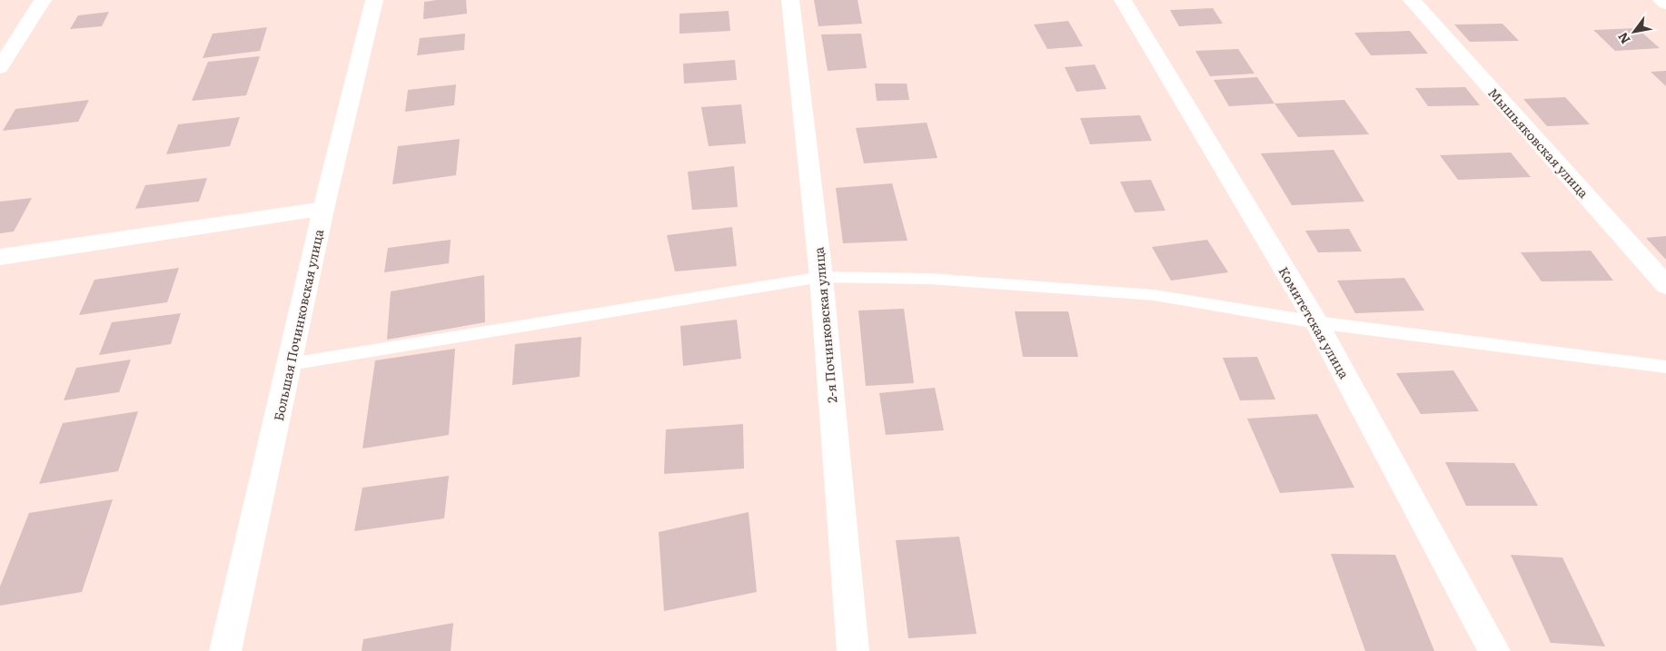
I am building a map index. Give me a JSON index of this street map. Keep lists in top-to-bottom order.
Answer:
{
  "streets": {
    "street": [
      "Мышьяковская улица",
      "Комитетская улица",
      "Большая Починковская улица",
      "2-я Починковская улица"
    ]
  },
  "north": "bottom left"
}
